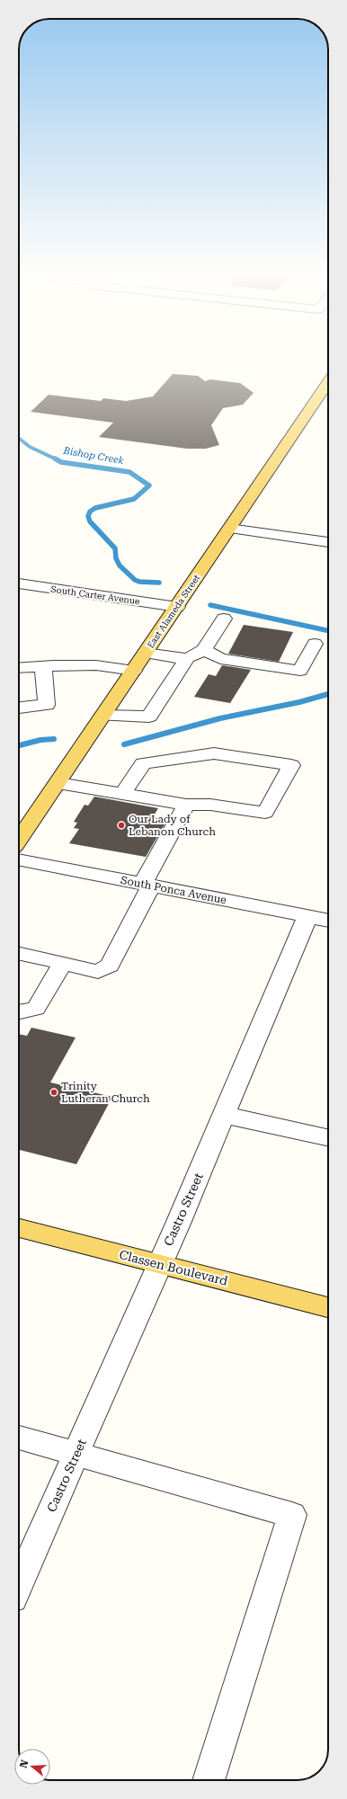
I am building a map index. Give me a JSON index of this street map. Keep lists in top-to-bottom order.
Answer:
{
  "streets": {
    "main road": ["East Alameda Street", "Classen Boulevard"],
    "street": ["South Carter Avenue", "South Ponca Avenue", "Castro Street"]
  },
  "crossings": [
    ["South Carter Avenue", "East Alameda Street"],
    ["South Ponca Avenue", "Castro Street"],
    ["Castro Street", "Classen Boulevard"]
  ],
  "water": ["Bishop Creek"],
  "places": ["Our Lady of Lebanon Church", "Trinity Lutheran Church"],
  "north": "left"
}
